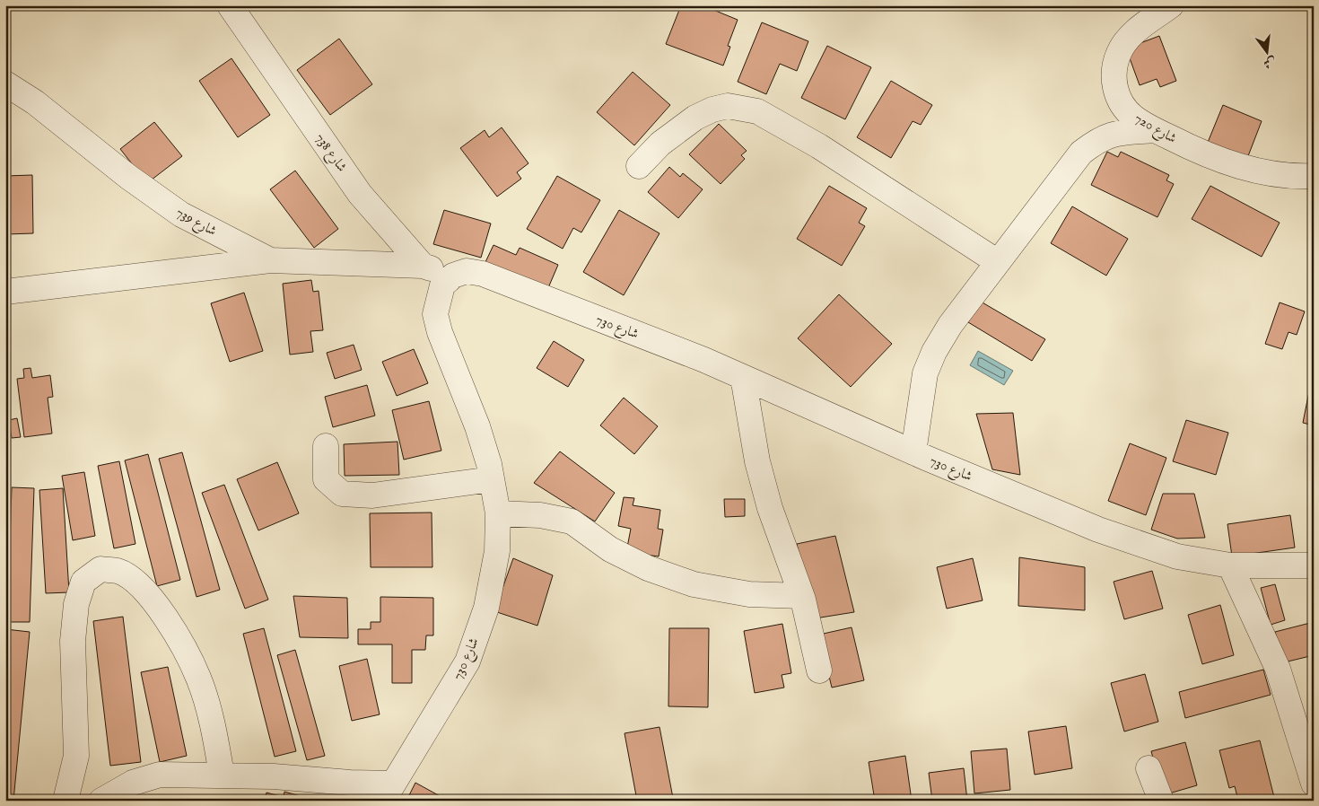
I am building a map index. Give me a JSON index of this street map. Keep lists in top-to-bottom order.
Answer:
{
  "streets": {
    "street": [
      "شارع 720",
      "شارع 738",
      "شارع 739",
      "شارع 730"
    ]
  },
  "crossings": [
    ["شارع 738", "شارع 739"]
  ],
  "north": "bottom"
}
